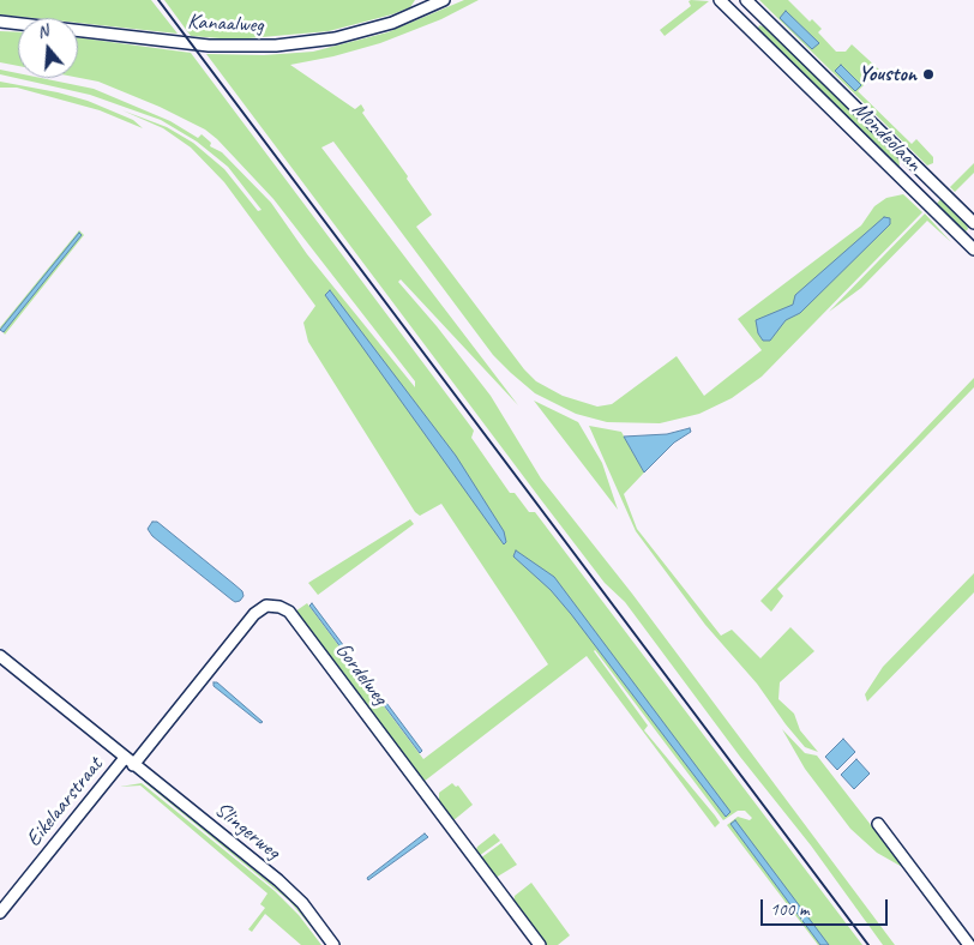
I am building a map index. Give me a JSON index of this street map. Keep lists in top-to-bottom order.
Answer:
{
  "streets": {
    "street": [
      "Kanaalweg",
      "Mondeolaan",
      "Gordelweg",
      "Eikelaarstraat",
      "Slingerweg"
    ]
  },
  "crossings": [
    ["Gordelweg", "Eikelaarstraat"],
    ["Gordelweg", "Slingerweg"],
    ["Eikelaarstraat", "Slingerweg"]
  ],
  "places": ["Youston"],
  "scale_bar": "100 m",
  "north": "top"
}
